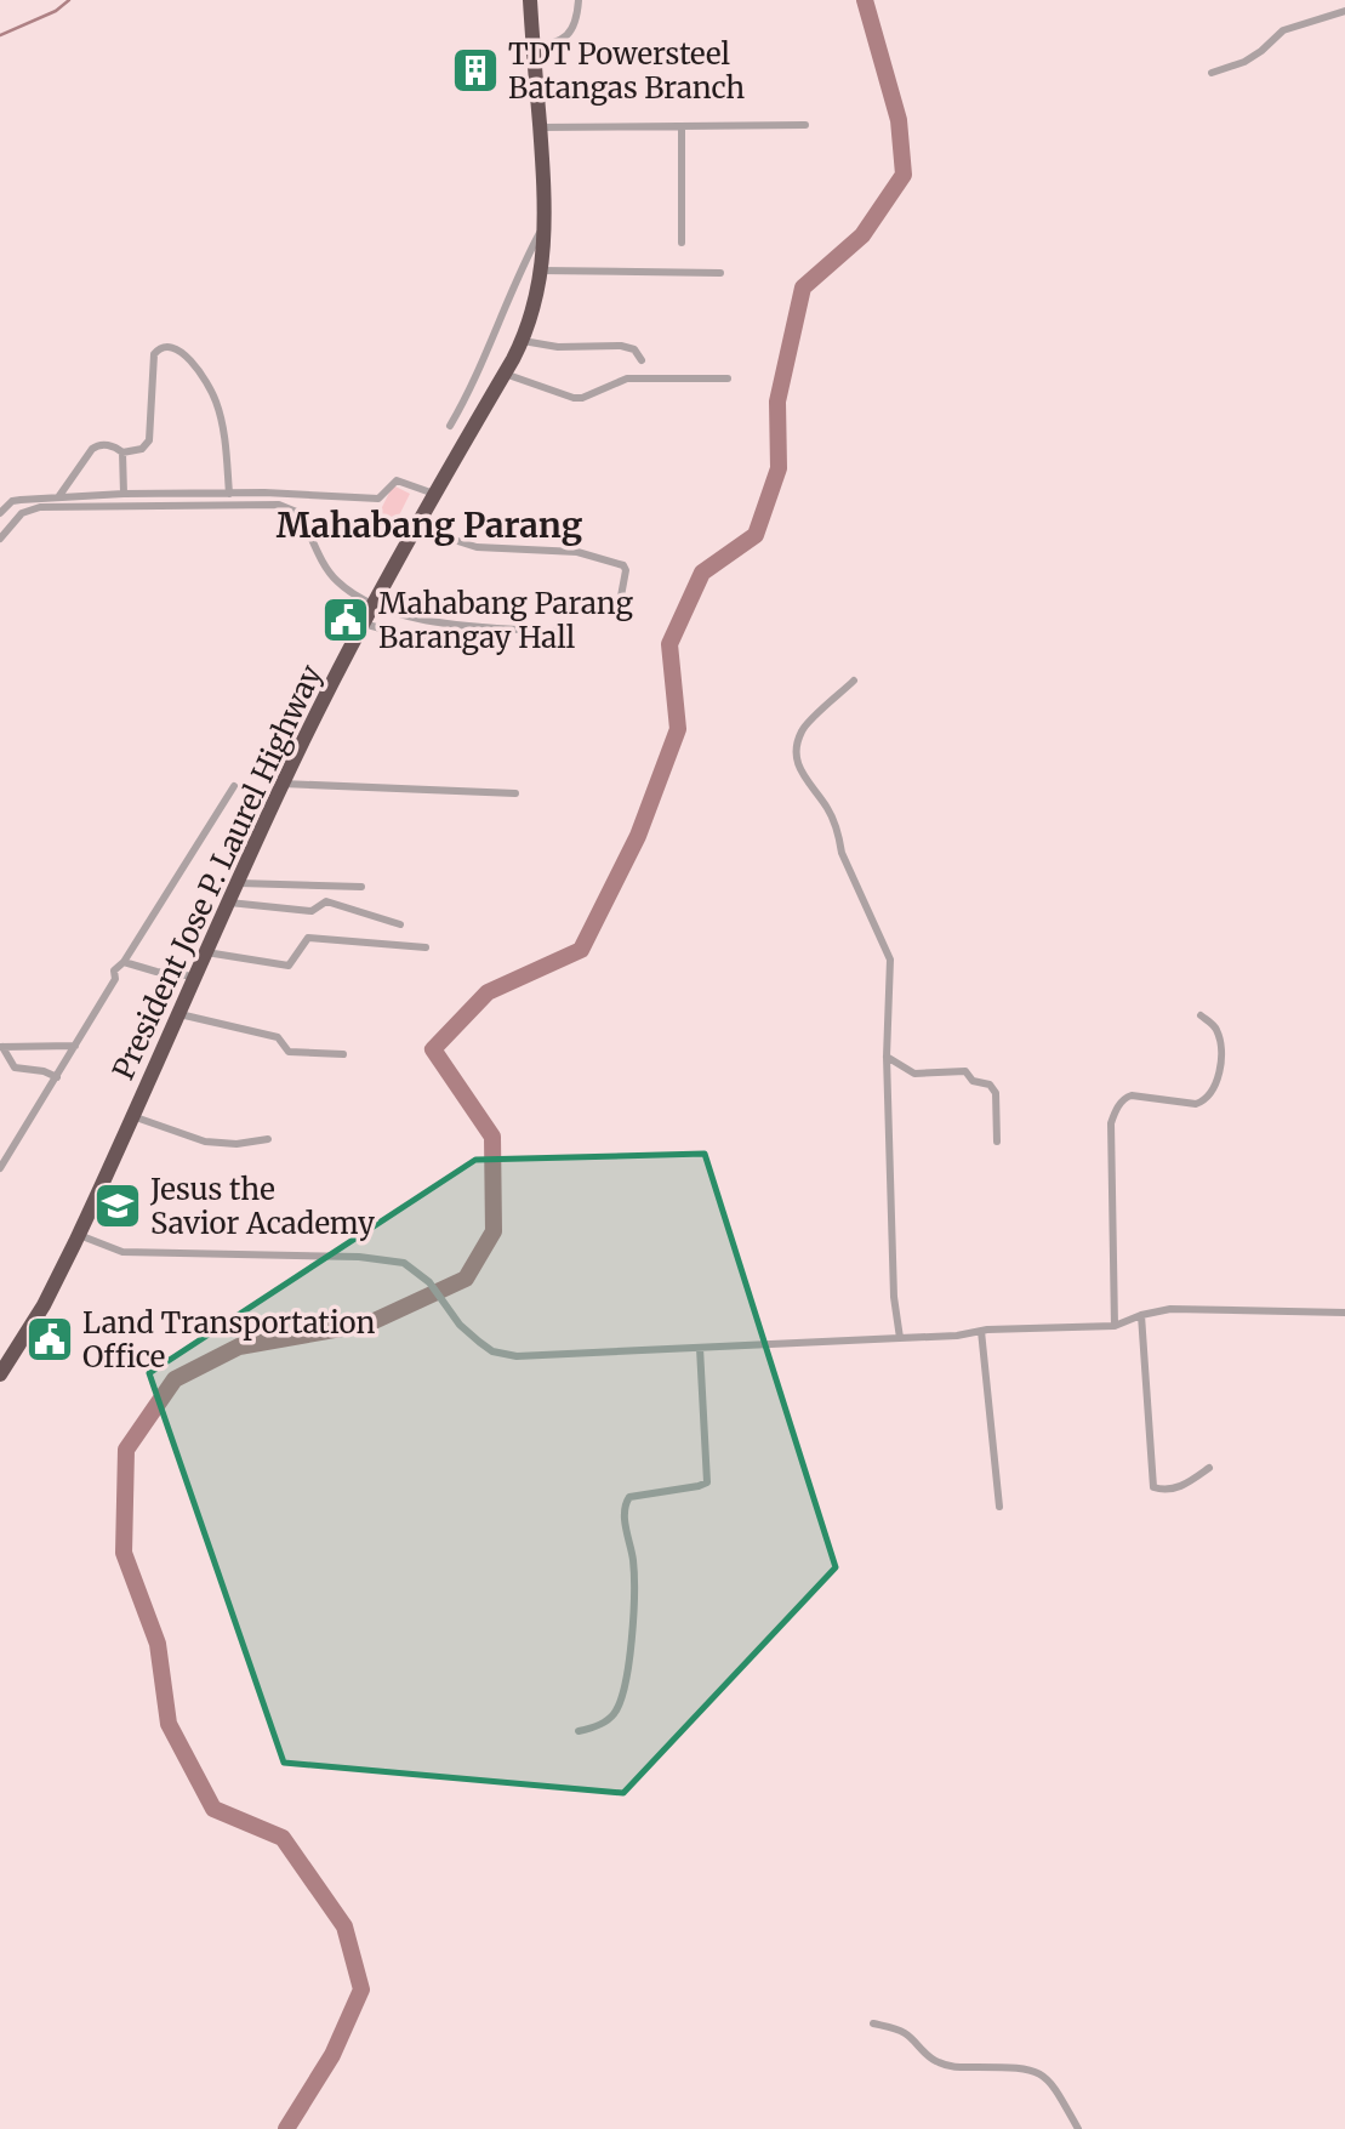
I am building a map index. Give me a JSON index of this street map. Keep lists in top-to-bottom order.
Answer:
{
  "streets": {
    "highway": ["President Jose P. Laurel Highway"]
  },
  "districts": ["Mahabang Parang"],
  "places": {
    "building": ["TDT Powersteel Batangas Branch"],
    "public building": ["Mahabang Parang Barangay Hall", "Land Transportation Office"],
    "school or university": ["Jesus the Savior Academy"]
  }
}
